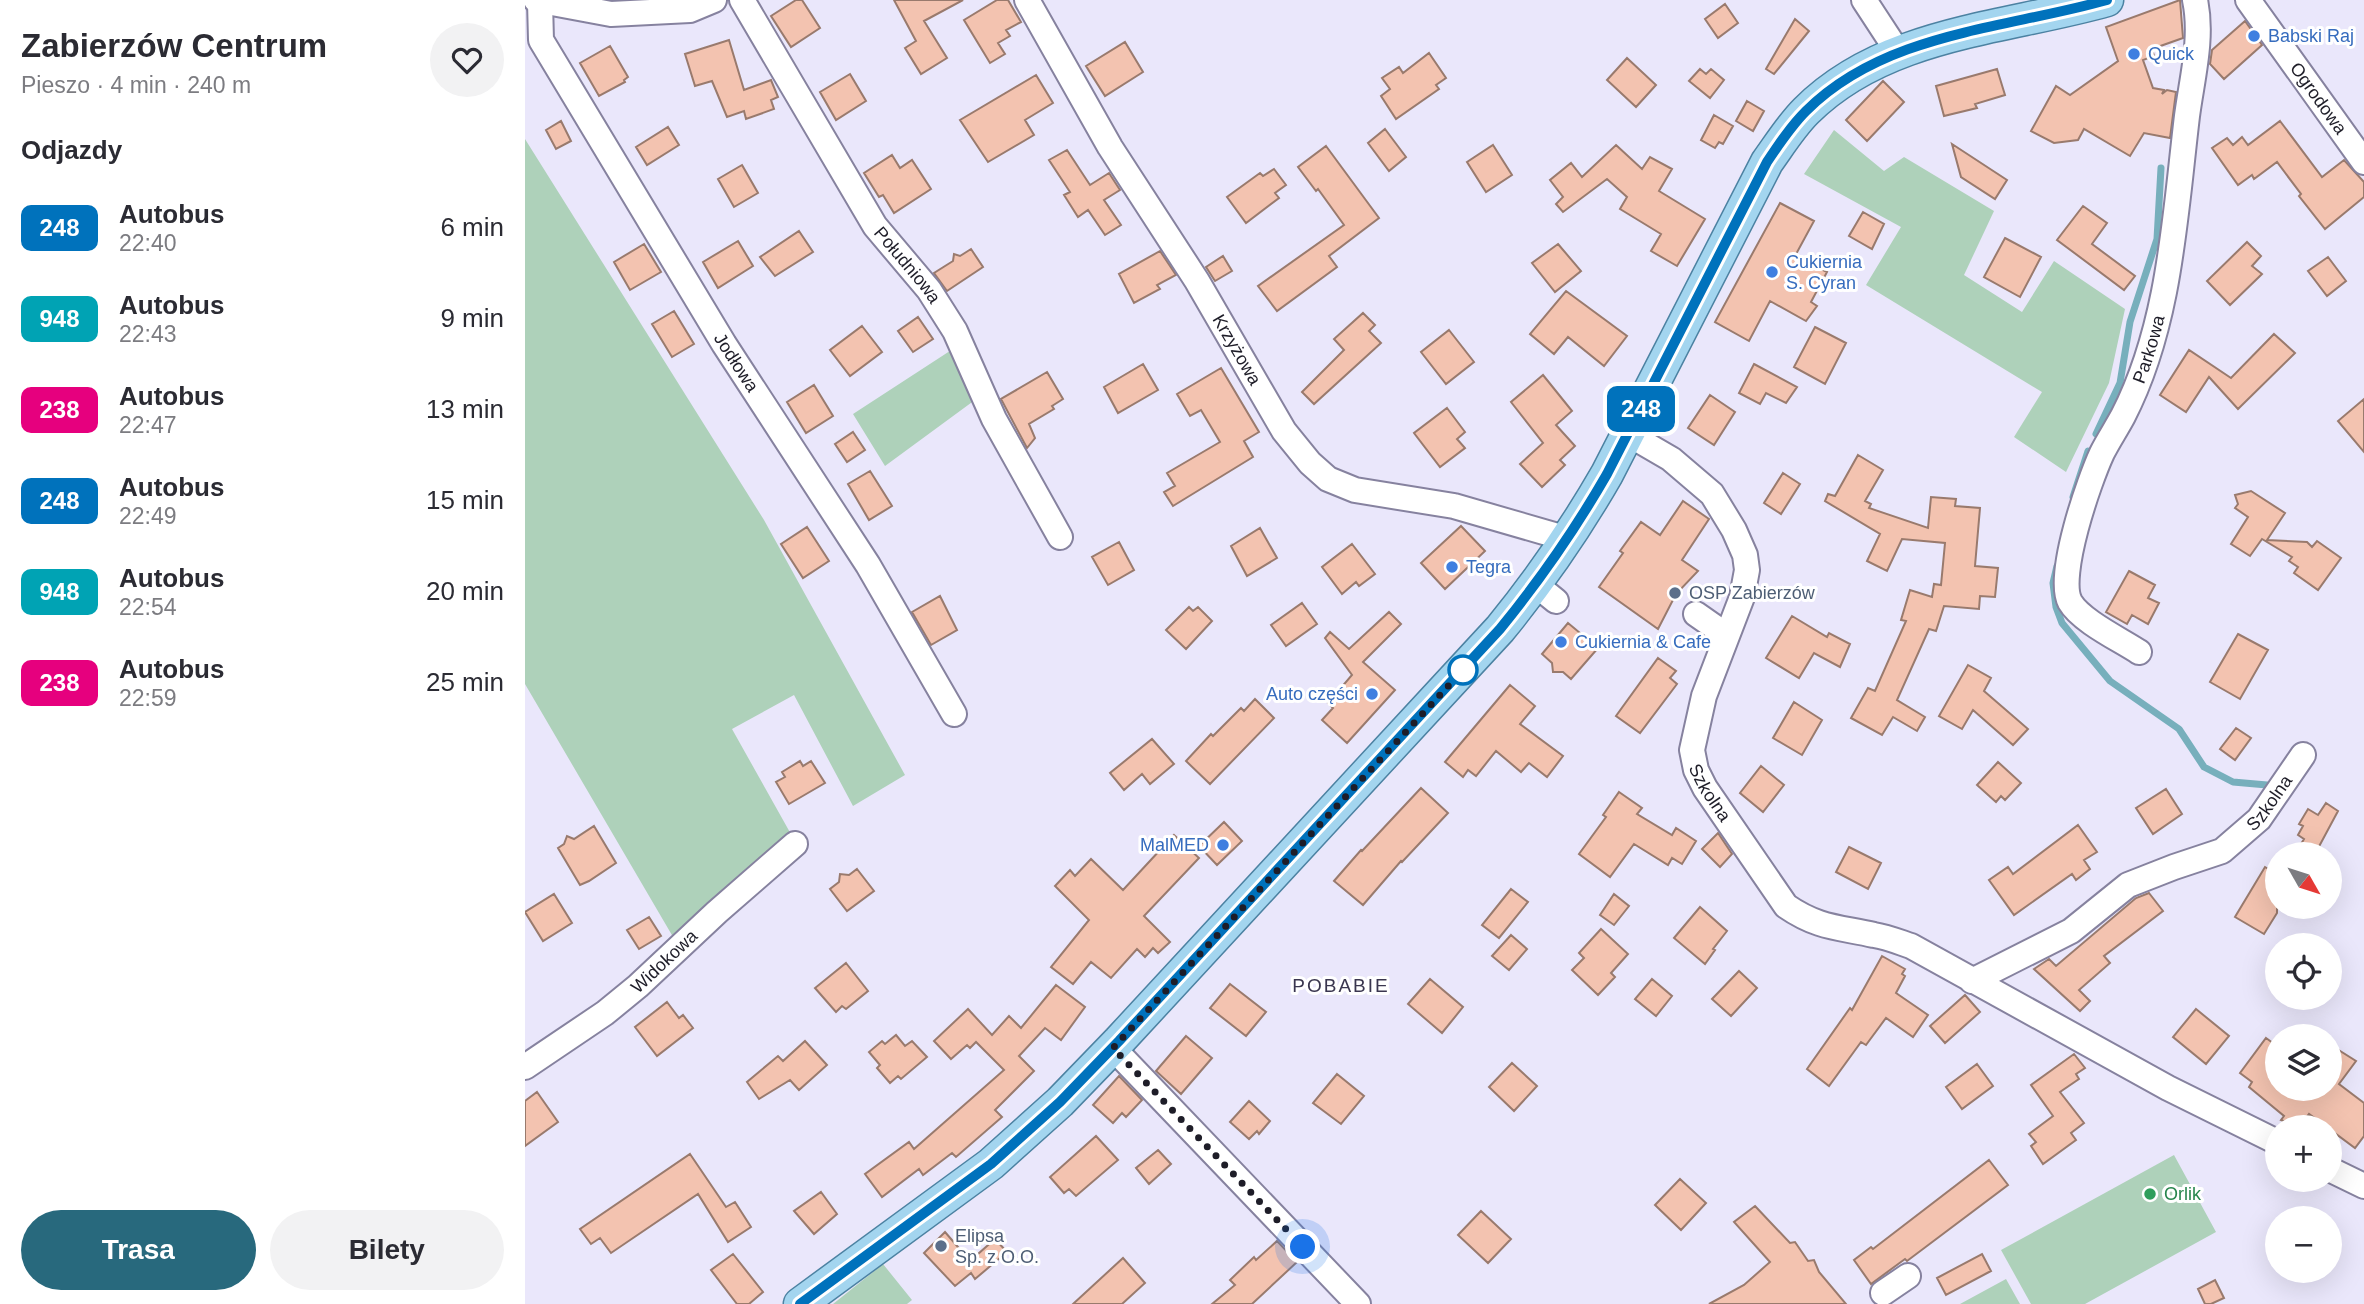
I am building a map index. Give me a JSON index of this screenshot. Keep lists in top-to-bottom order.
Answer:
{
  "streets": {
    "street": [
      "Ogrodowa",
      "Południowa",
      "Krzyżowa",
      "Parkowa",
      "Jodłowa",
      "Szkolna",
      "Widokowa"
    ]
  },
  "districts": ["POBABIE"],
  "places": [
    "Babski Raj",
    "Quick",
    "Cukiernia S. Cyran",
    "Tegra",
    "OSP Zabierzów",
    "Cukiernia & Cafe",
    "Auto części",
    "MalMED",
    "Orlik",
    "Elipsa Sp. z O.O."
  ],
  "lines": ["bus line 248"],
  "north": "bottom right",
  "page": {
    "heading": [
      ["Zabierzów Centrum", "Pieszo · 4 min · 240 m"],
      "Odjazdy"
    ],
    "on_map": "248",
    "list": [
      {
        "mark": "248",
        "name": "Autobus",
        "note": "22:40",
        "value": "6 min"
      },
      {
        "mark": "948",
        "name": "Autobus",
        "note": "22:43",
        "value": "9 min"
      },
      {
        "mark": "238",
        "name": "Autobus",
        "note": "22:47",
        "value": "13 min"
      },
      {
        "mark": "248",
        "name": "Autobus",
        "note": "22:49",
        "value": "15 min"
      },
      {
        "mark": "948",
        "name": "Autobus",
        "note": "22:54",
        "value": "20 min"
      },
      {
        "mark": "238",
        "name": "Autobus",
        "note": "22:59",
        "value": "25 min"
      }
    ],
    "map_buttons": ["+", "−"],
    "buttons": ["Trasa", "Bilety"]
  }
}
